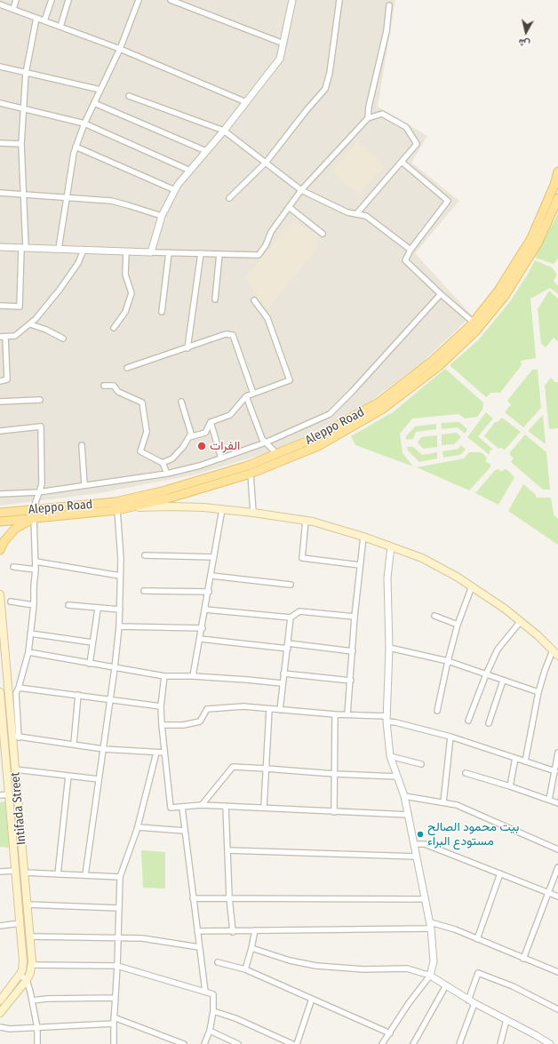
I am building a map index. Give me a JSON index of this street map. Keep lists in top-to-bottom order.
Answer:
{
  "streets": {
    "main road": ["Aleppo Road", "Intifada Street"]
  },
  "places": ["الفرات", "بيت محمود الصالح مستودع البراء"],
  "north": "bottom"
}
